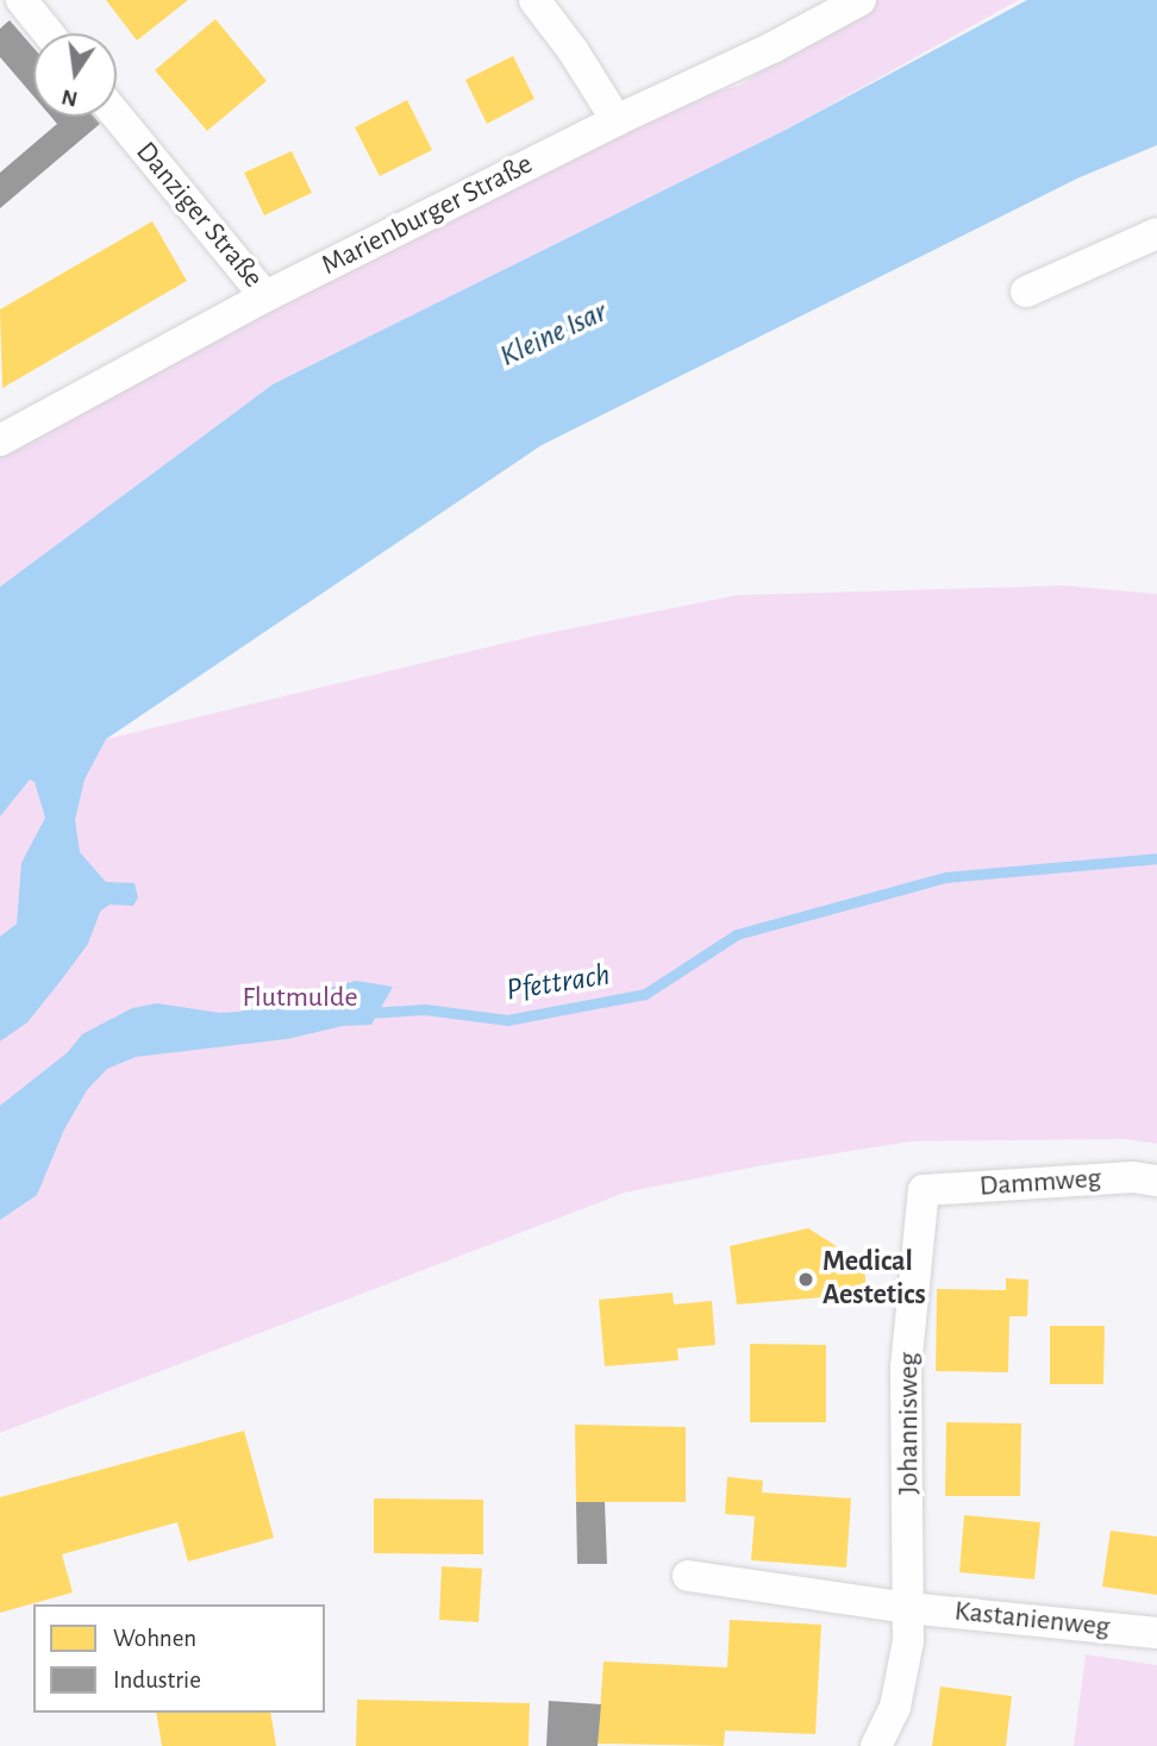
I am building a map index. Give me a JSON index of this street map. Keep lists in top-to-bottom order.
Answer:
{
  "streets": {
    "street": [
      "Danziger Straße",
      "Marienburger Straße",
      "Dammweg",
      "Johannisweg",
      "Kastanienweg"
    ]
  },
  "crossings": [
    ["Danziger Straße", "Marienburger Straße"],
    ["Dammweg", "Johannisweg"],
    ["Johannisweg", "Kastanienweg"]
  ],
  "water": ["Kleine Isar", "Pfettrach"],
  "parks": ["Flutmulde"],
  "places": ["Medical Aestetics"],
  "legend": ["Wohnen", "Industrie"],
  "north": "bottom"
}
